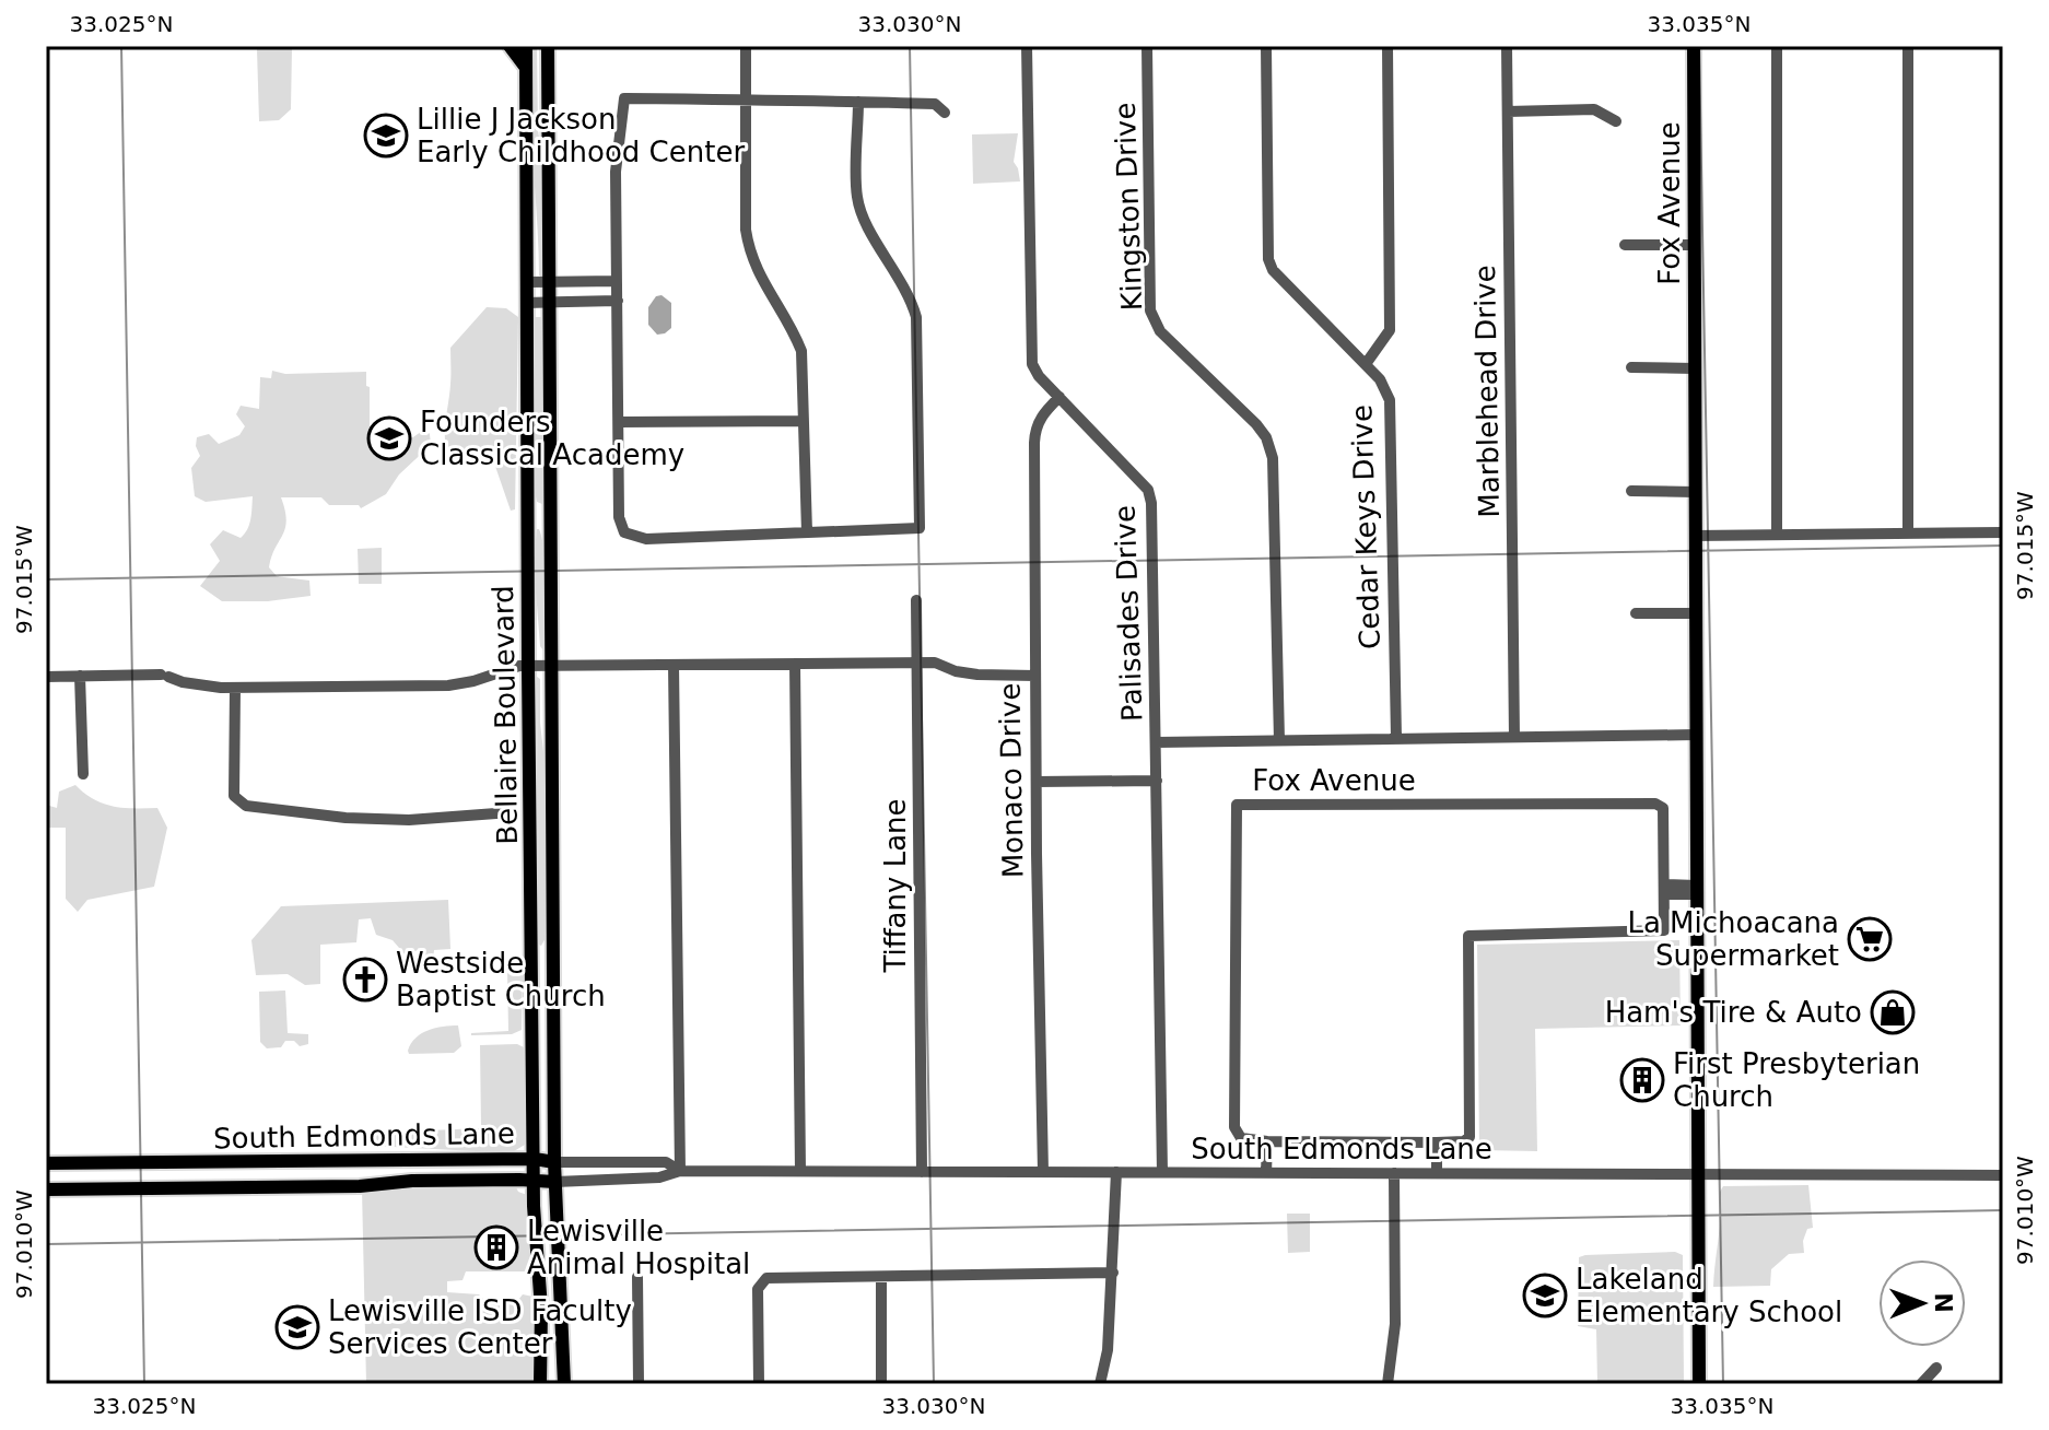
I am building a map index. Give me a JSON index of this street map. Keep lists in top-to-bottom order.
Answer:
{
  "streets": {
    "main road": ["Fox Avenue", "Bellaire Boulevard", "South Edmonds Lane"],
    "street": [
      "Kingston Drive",
      "Marblehead Drive",
      "Cedar Keys Drive",
      "Palisades Drive",
      "Monaco Drive",
      "Tiffany Lane"
    ]
  },
  "crossings": [
    ["Fox Avenue", "South Edmonds Lane"],
    ["Palisades Drive", "Monaco Drive"],
    ["Palisades Drive", "South Edmonds Lane"],
    ["Bellaire Boulevard", "South Edmonds Lane"],
    ["Monaco Drive", "South Edmonds Lane"],
    ["Tiffany Lane", "South Edmonds Lane"]
  ],
  "places": {
    "school or university": [
      "Lillie J Jackson Early Childhood Center",
      "Founders Classical Academy",
      "Lakeland Elementary School",
      "Lewisville ISD Faculty Services Center"
    ],
    "supermarket": ["La Michoacana Supermarket"],
    "church": ["Westside Baptist Church"],
    "shop": ["Ham's Tire & Auto"],
    "building": ["First Presbyterian Church", "Lewisville Animal Hospital"]
  },
  "north": "right",
  "coordinates": [
    "33.025°N",
    "33.030°N",
    "33.035°N",
    "97.015°W",
    "97.010°W"
  ]
}
